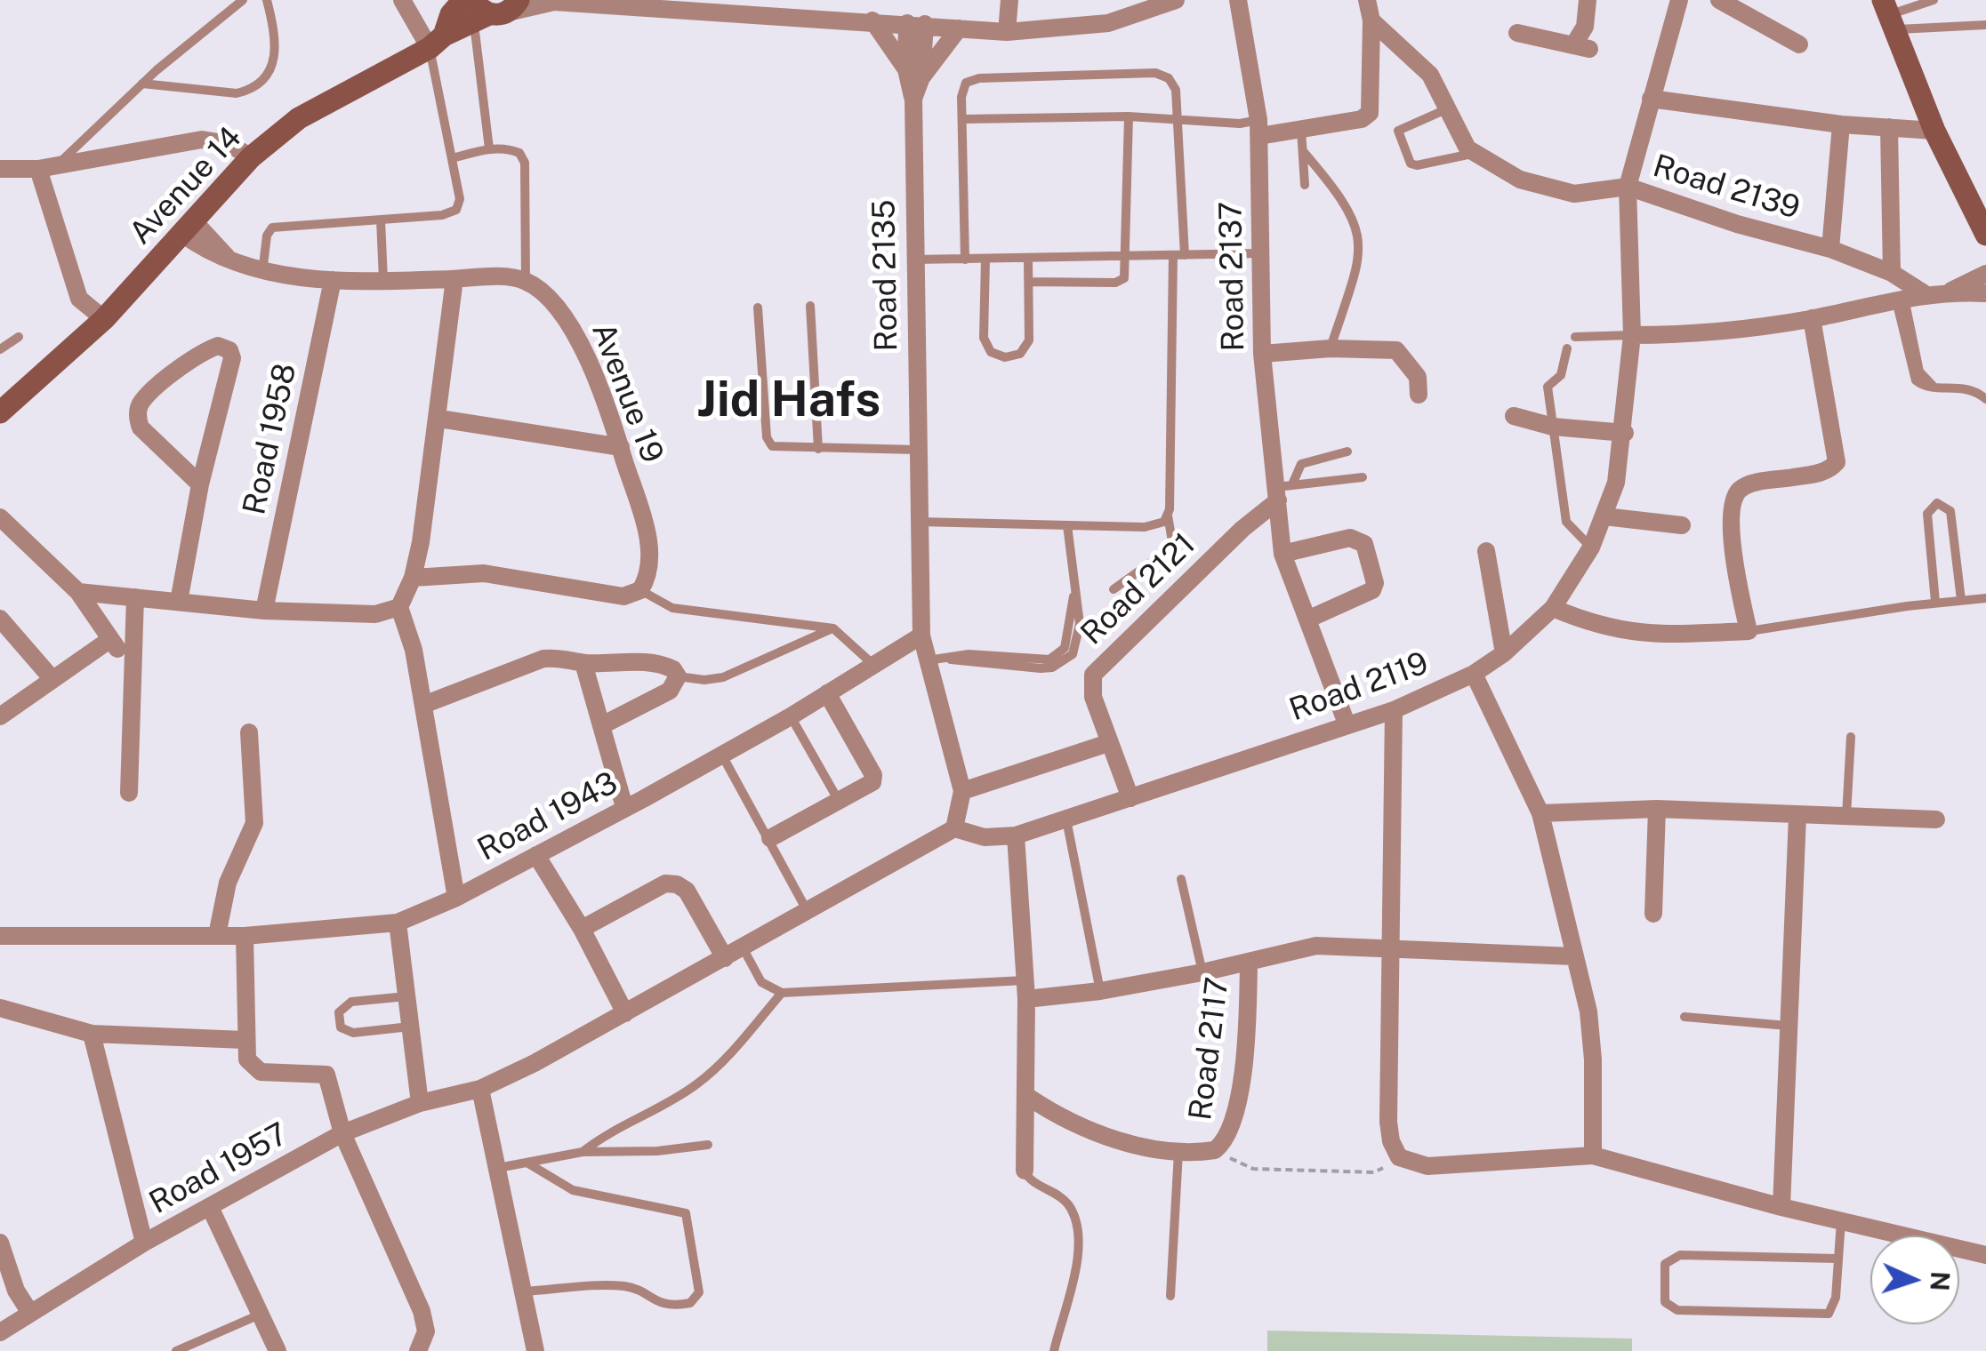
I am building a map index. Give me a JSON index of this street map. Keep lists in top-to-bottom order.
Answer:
{
  "streets": {
    "street": [
      "Avenue 14",
      "Road 2139",
      "Road 2135",
      "Road 2137",
      "Avenue 19",
      "Road 1958",
      "Road 2121",
      "Road 2119",
      "Road 1943",
      "Road 2117",
      "Road 1957"
    ]
  },
  "crossings": [
    ["Road 2139", "Road 2119"],
    ["Road 2135", "Road 1943"],
    ["Road 2137", "Road 2121"],
    ["Road 2137", "Road 2119"],
    ["Road 2121", "Road 2119"],
    ["Road 2119", "Road 1957"]
  ],
  "districts": ["Jid Hafs"],
  "north": "right"
}
